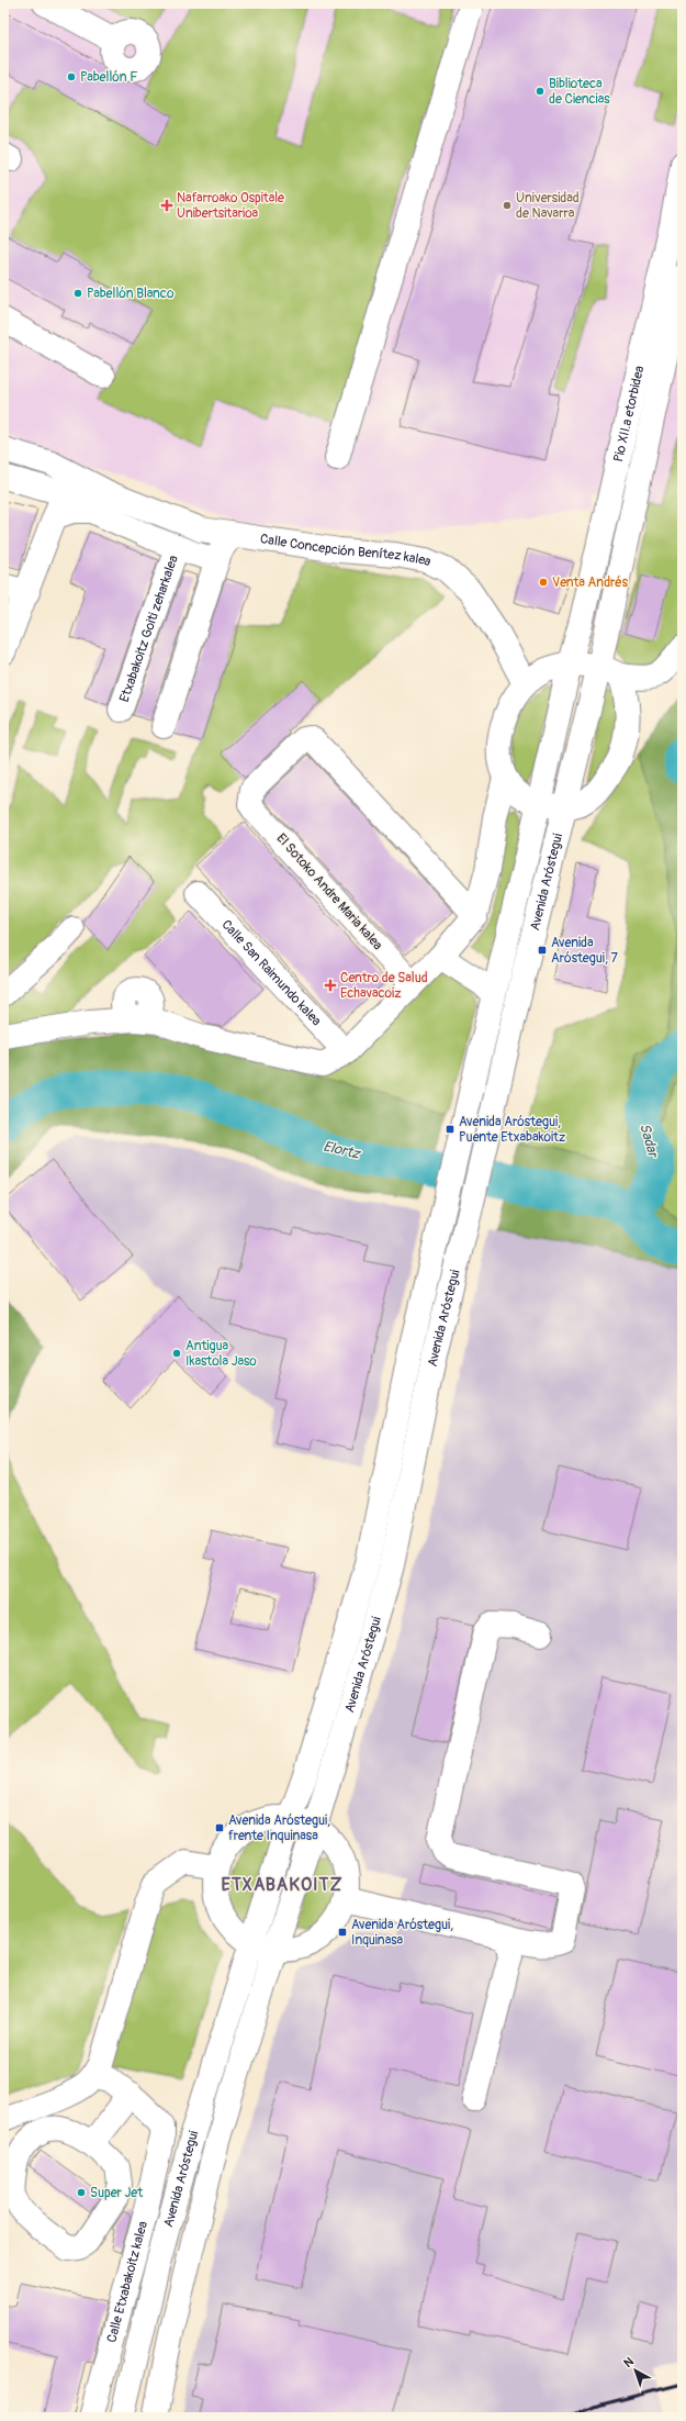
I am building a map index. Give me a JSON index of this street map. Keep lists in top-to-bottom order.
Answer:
{
  "streets": {
    "main road": [
      "Pio XII.a etorbidea",
      "Calle Concepción Benítez kalea",
      "Etxabakoitz Goiti zeharkalea",
      "Avenida Aróstegui",
      "El Sotoko Andre Maria kalea",
      "Calle San Raimundo kalea",
      "Calle Etxabakoitz kalea"
    ]
  },
  "crossings": [
    ["Pio XII.a etorbidea", "Avenida Aróstegui"]
  ],
  "districts": ["ETXABAKOITZ"],
  "water": ["Sadar", "Elortz"],
  "places": {
    "other": [
      "Pabellón F",
      "Biblioteca de Ciencias",
      "Universidad de Navarra",
      "Pabellón Blanco",
      "Venta Andrés",
      "Antigua Ikastola Jaso",
      "Super Jet"
    ],
    "health": ["Nafarroako Ospitale Unibertsitarioa", "Centro de Salud Echavacoiz"],
    "transit": [
      "Avenida Aróstegui, 7",
      "Avenida Aróstegui, Puente Etxabakoitz",
      "Avenida Aróstegui, frente Inquinasa",
      "Avenida Aróstegui, Inquinasa"
    ]
  },
  "north": "top left"
}
